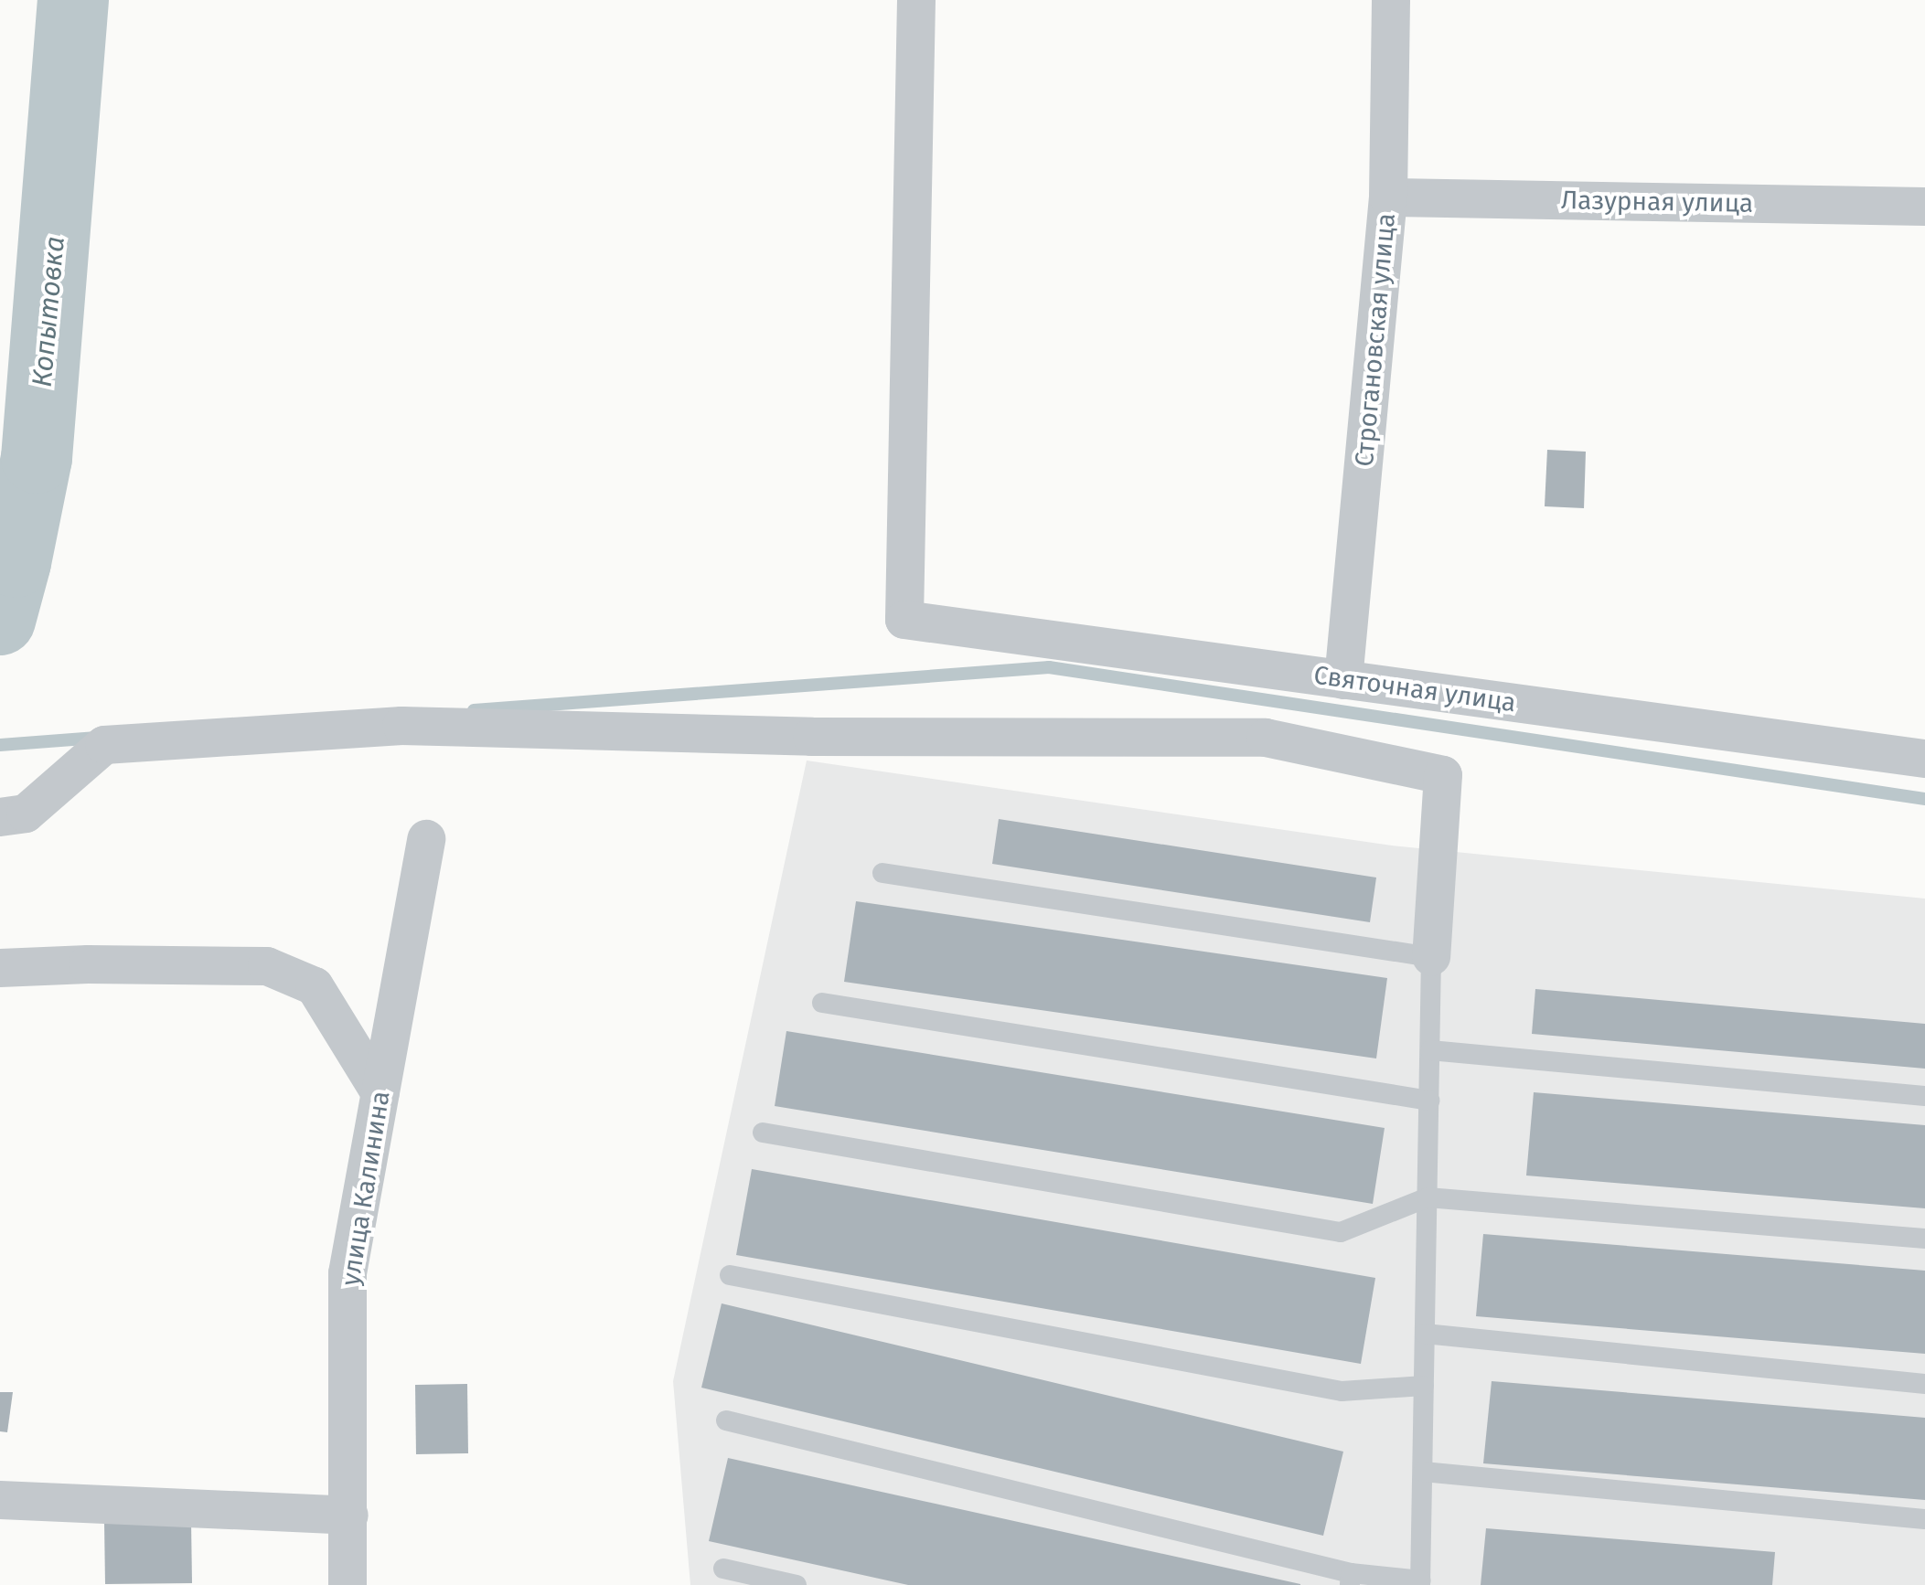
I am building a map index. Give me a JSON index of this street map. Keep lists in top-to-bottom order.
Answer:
{
  "streets": {
    "street": [
      "Лазурная улица",
      "Строгановская улица",
      "Святочная улица",
      "улица Калинина"
    ]
  },
  "crossings": [
    ["Лазурная улица", "Строгановская улица"],
    ["Строгановская улица", "Святочная улица"]
  ],
  "water": ["Копытовка"]
}
